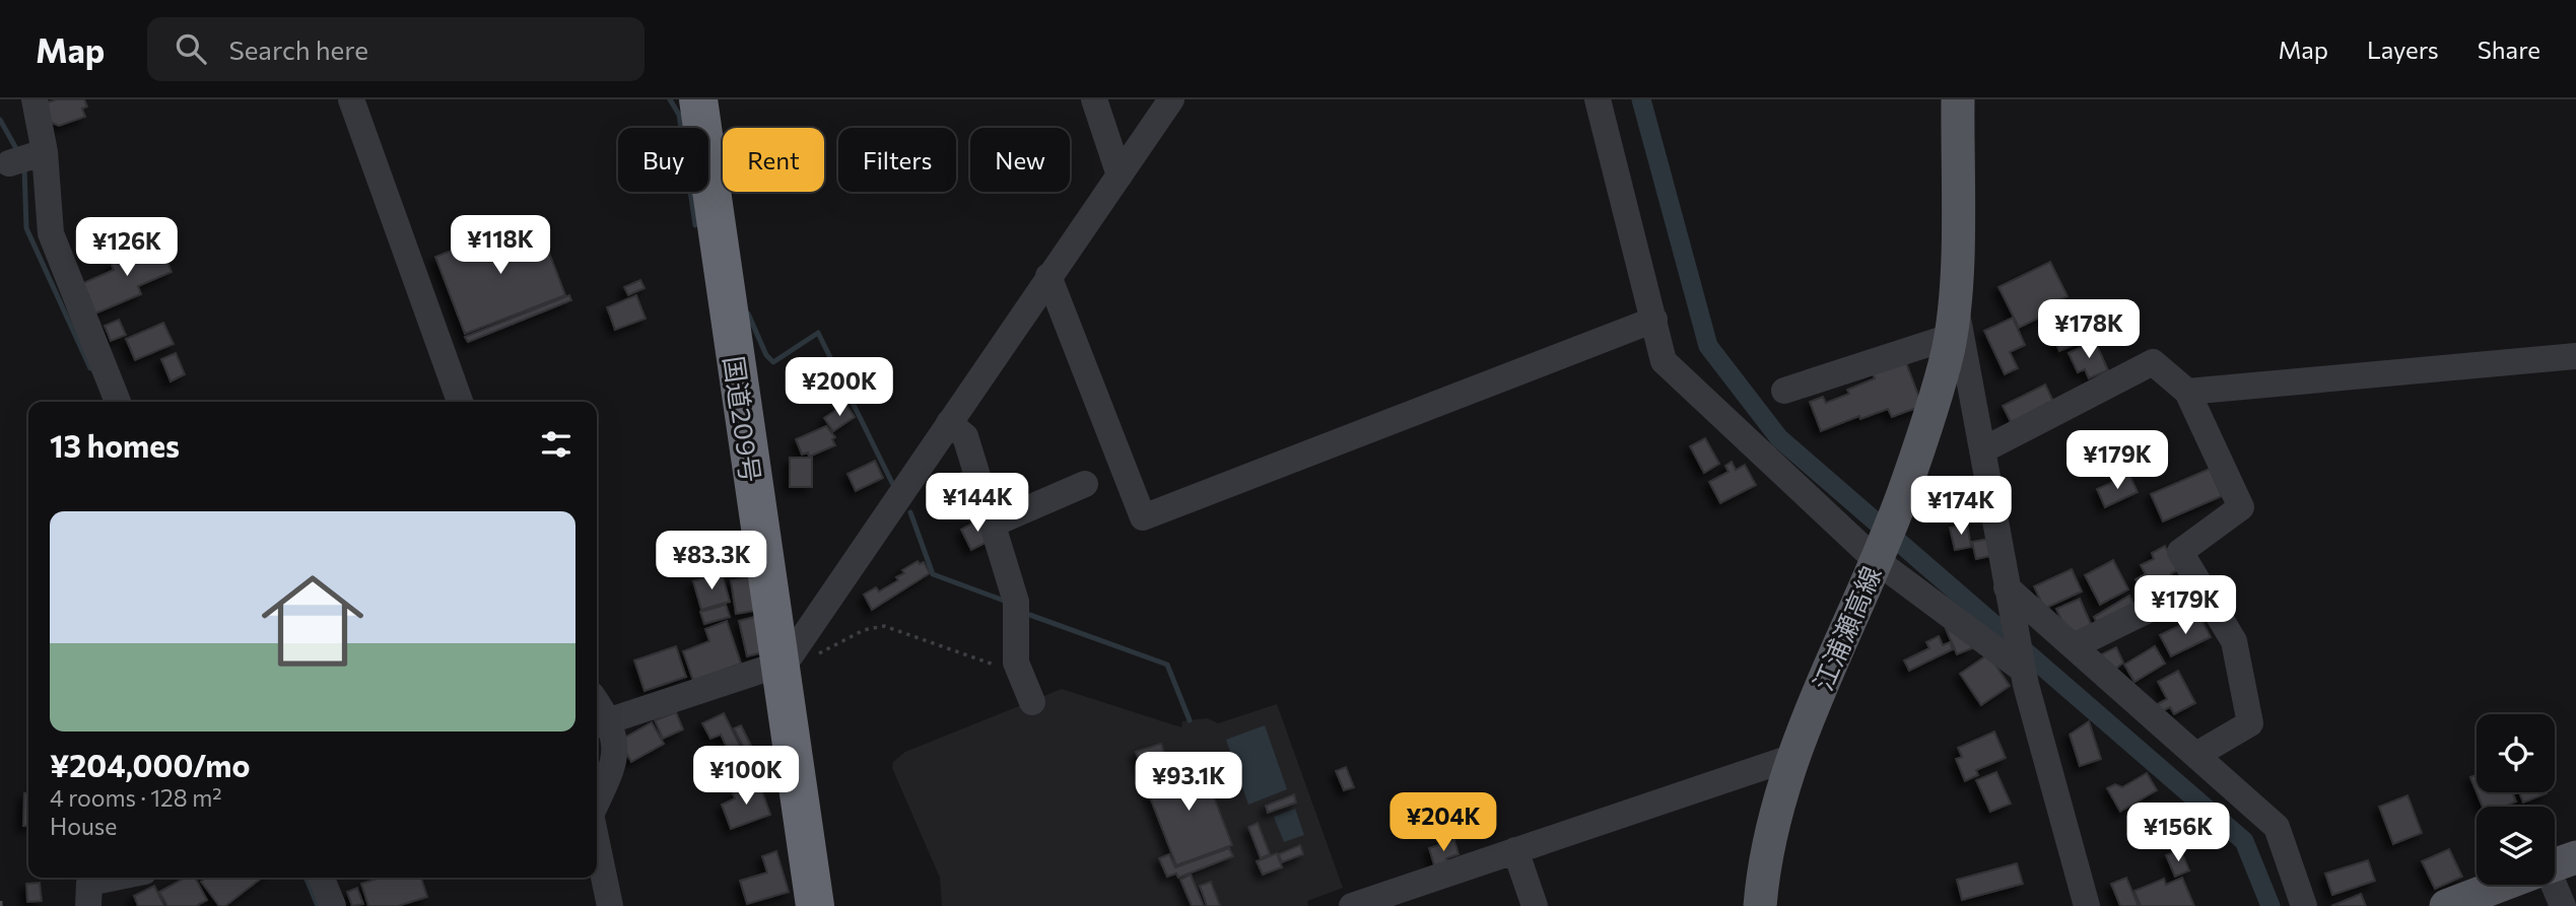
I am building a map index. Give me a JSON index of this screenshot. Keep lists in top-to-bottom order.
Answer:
{
  "streets": {
    "highway": ["国道209号"],
    "main road": ["江浦瀬高線"]
  },
  "page": {
    "header": "Map",
    "search": "Search here",
    "nav": ["Map", "Layers", "Share"],
    "chip": [
      "Buy",
      "Rent",
      "Filters",
      "New"
    ],
    "price": [
      "¥118K",
      "¥126K",
      "¥178K",
      "¥200K",
      "¥179K",
      "¥144K",
      "¥174K",
      "¥83.3K",
      "¥179K",
      "¥100K",
      "¥93.1K",
      "¥204K",
      "¥156K"
    ],
    "heading": "13 homes",
    "list": [
      {
        "name": "¥204,000/mo",
        "note": "4 rooms · 128 m² · House"
      }
    ]
  }
}
